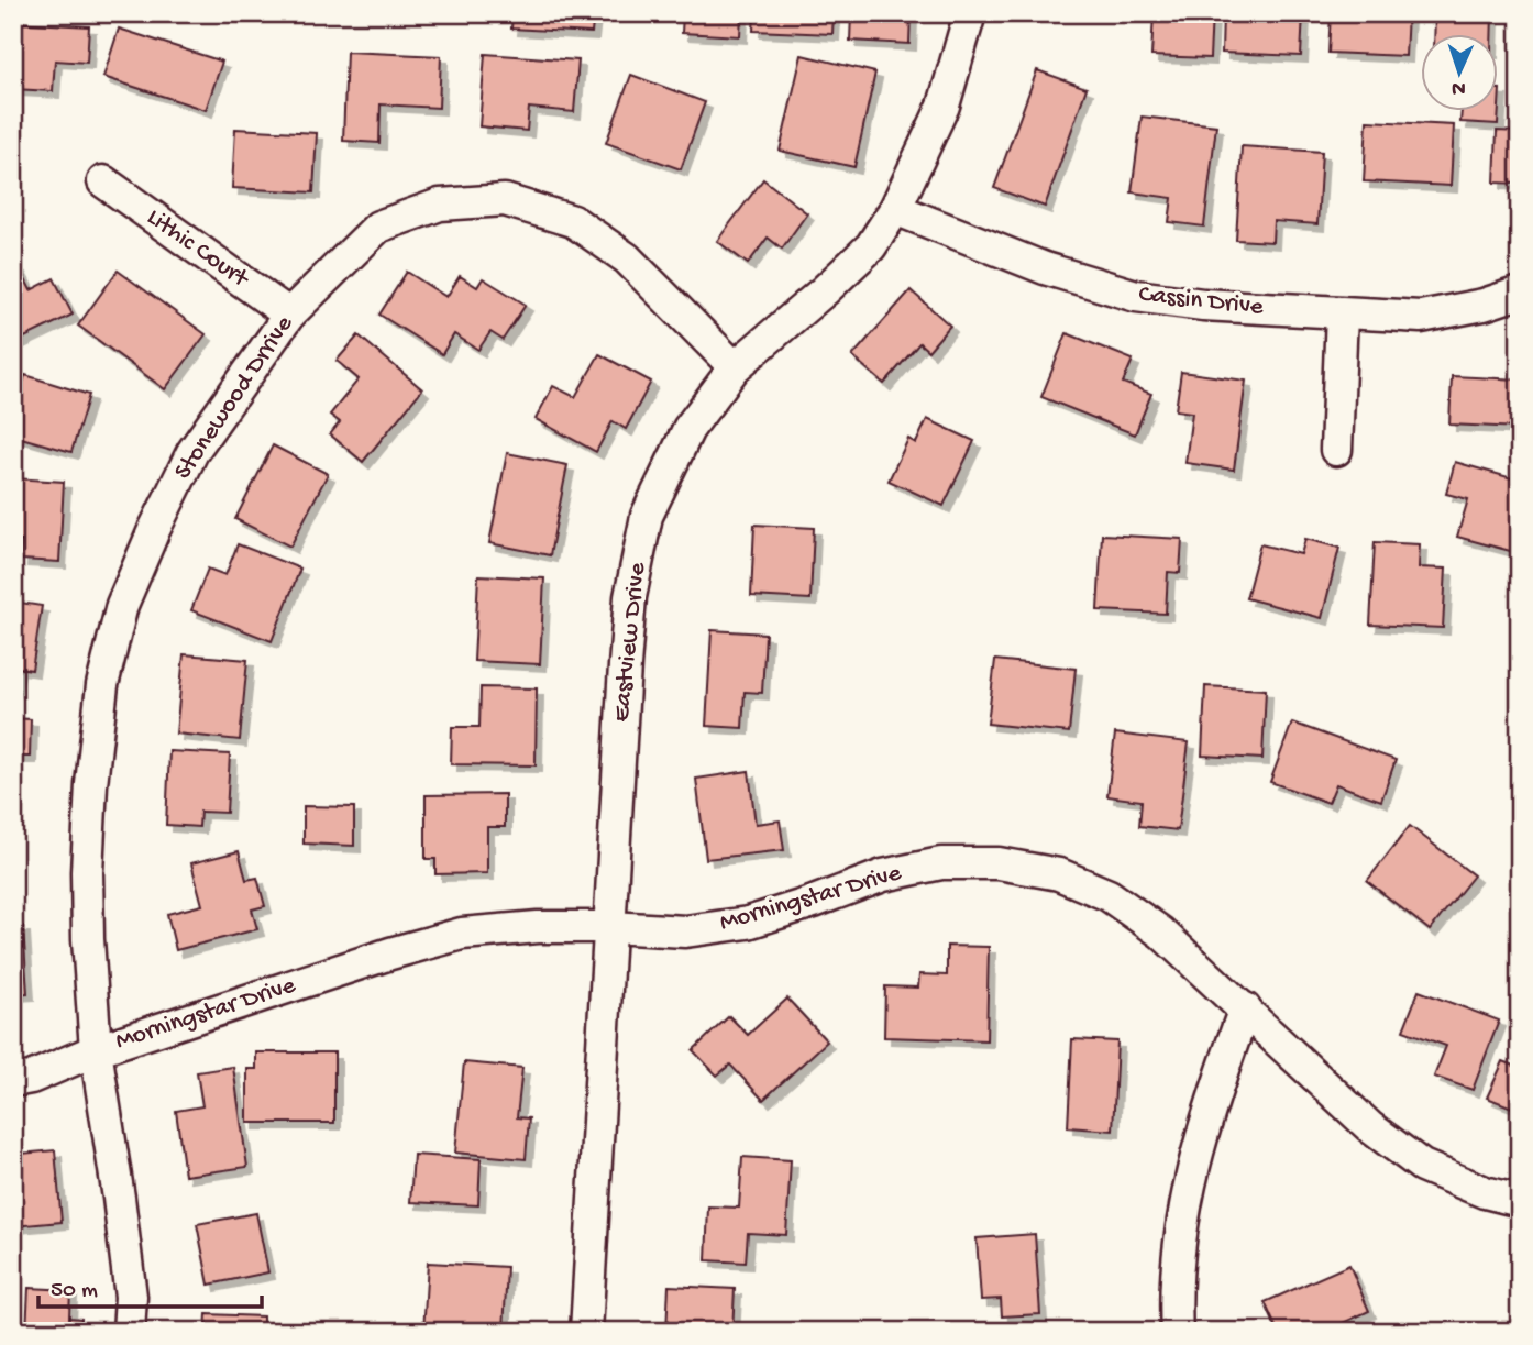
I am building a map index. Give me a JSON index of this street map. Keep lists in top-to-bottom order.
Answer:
{
  "streets": {
    "street": [
      "Lithic Court",
      "Cassin Drive",
      "Stonewood Drrive",
      "Eastview Drive",
      "Morningstar Drive"
    ]
  },
  "crossings": [
    ["Lithic Court", "Stonewood Drrive"],
    ["Cassin Drive", "Eastview Drive"],
    ["Stonewood Drrive", "Eastview Drive"],
    ["Stonewood Drrive", "Morningstar Drive"],
    ["Eastview Drive", "Morningstar Drive"]
  ],
  "scale_bar": "50 m",
  "north": "bottom"
}
